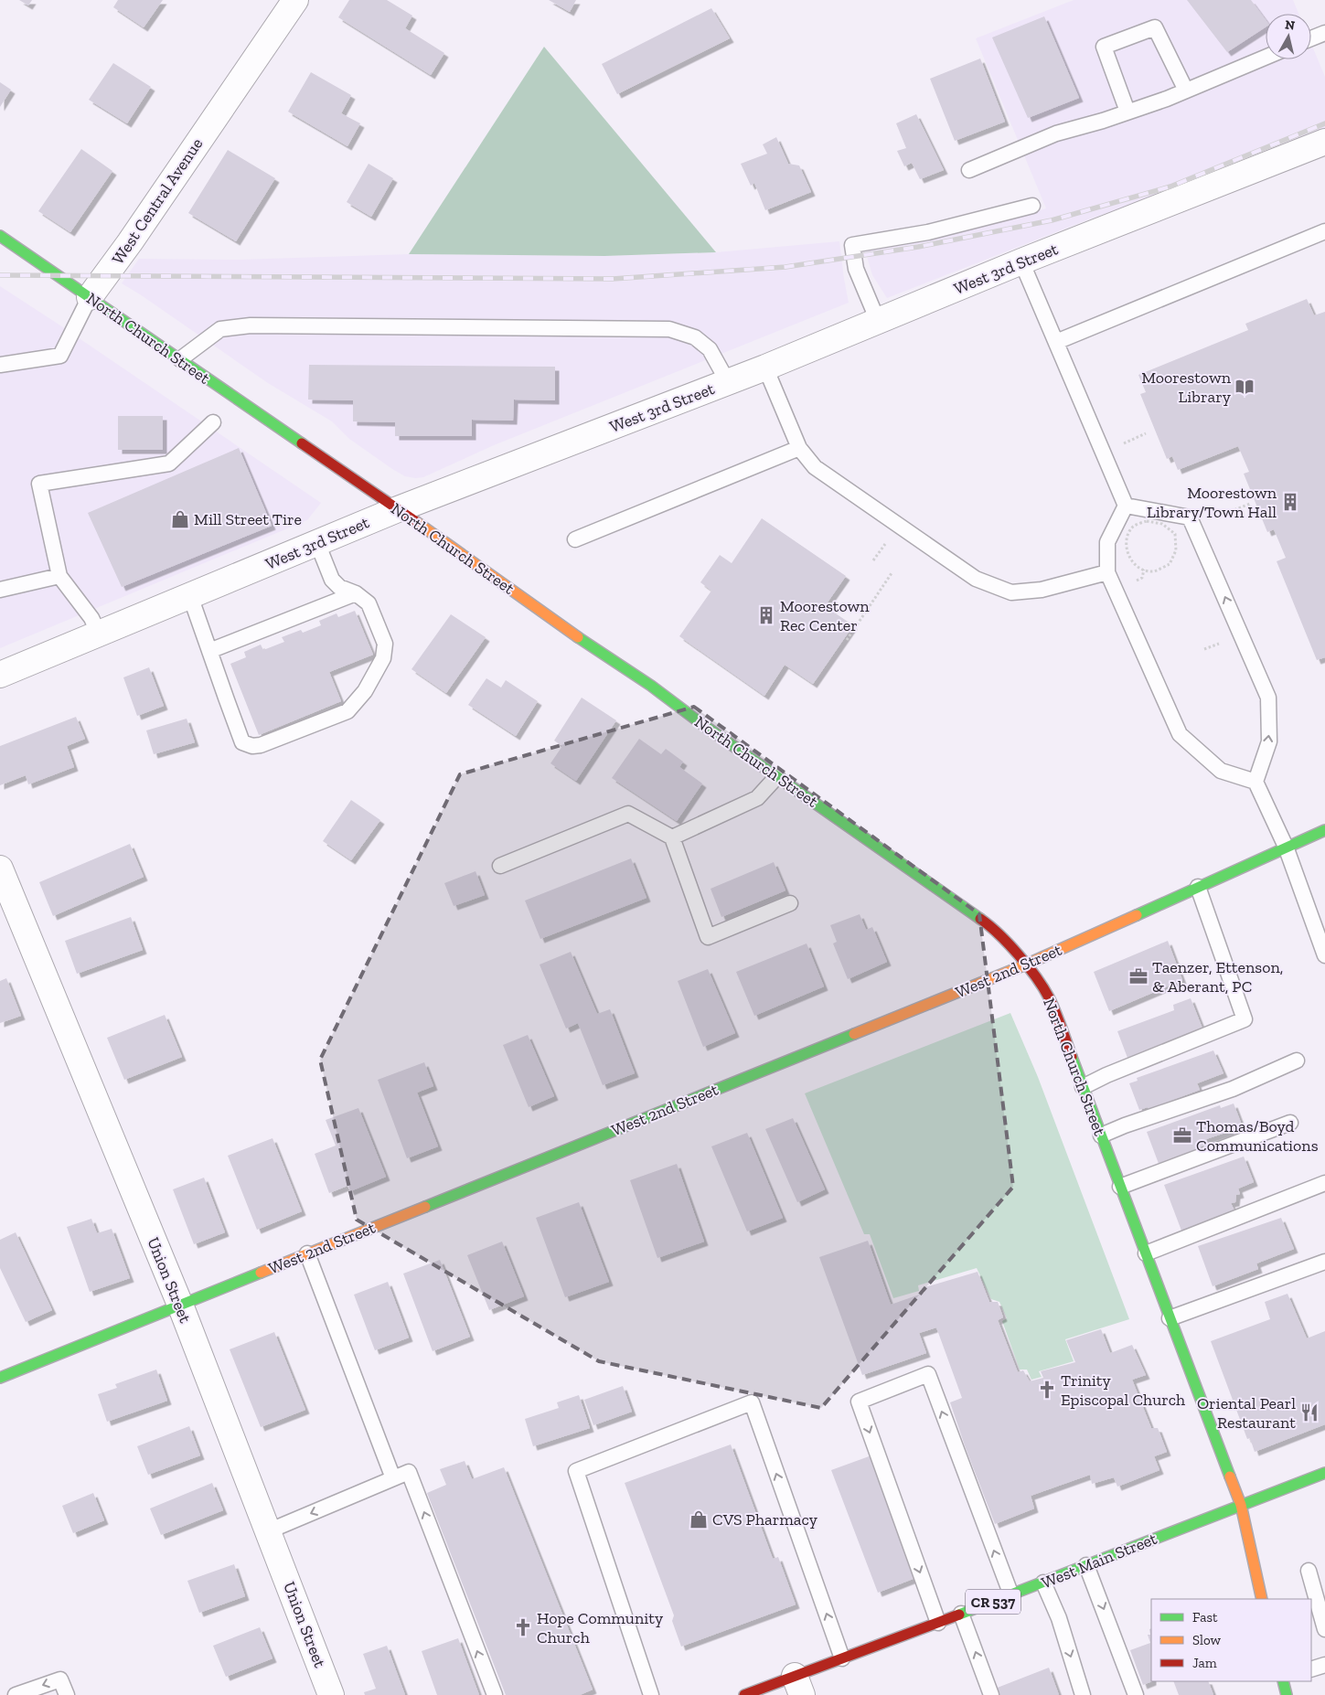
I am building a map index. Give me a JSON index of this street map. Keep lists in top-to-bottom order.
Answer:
{
  "streets": {
    "main road": [
      "North Church Street",
      "West 2nd Street",
      "West Main Street",
      "CR 537"
    ],
    "street": ["West Central Avenue", "West 3rd Street", "Union Street"]
  },
  "crossings": [
    ["West Central Avenue", "North Church Street"],
    ["West 3rd Street", "North Church Street"],
    ["North Church Street", "West 2nd Street"],
    ["North Church Street", "West Main Street"],
    ["West 2nd Street", "Union Street"]
  ],
  "places": {
    "library": ["Moorestown Library"],
    "building": ["Moorestown Library/Town Hall", "Moorestown Rec Center"],
    "shop": ["Mill Street Tire", "CVS Pharmacy"],
    "office": ["Taenzer, Ettenson, & Aberant, PC", "Thomas/Boyd Communications"],
    "church": ["Trinity Episcopal Church", "Hope Community Church"],
    "restaurant": ["Oriental Pearl Restaurant"]
  },
  "legend": ["Fast", "Slow", "Jam"],
  "north": "top"
}
